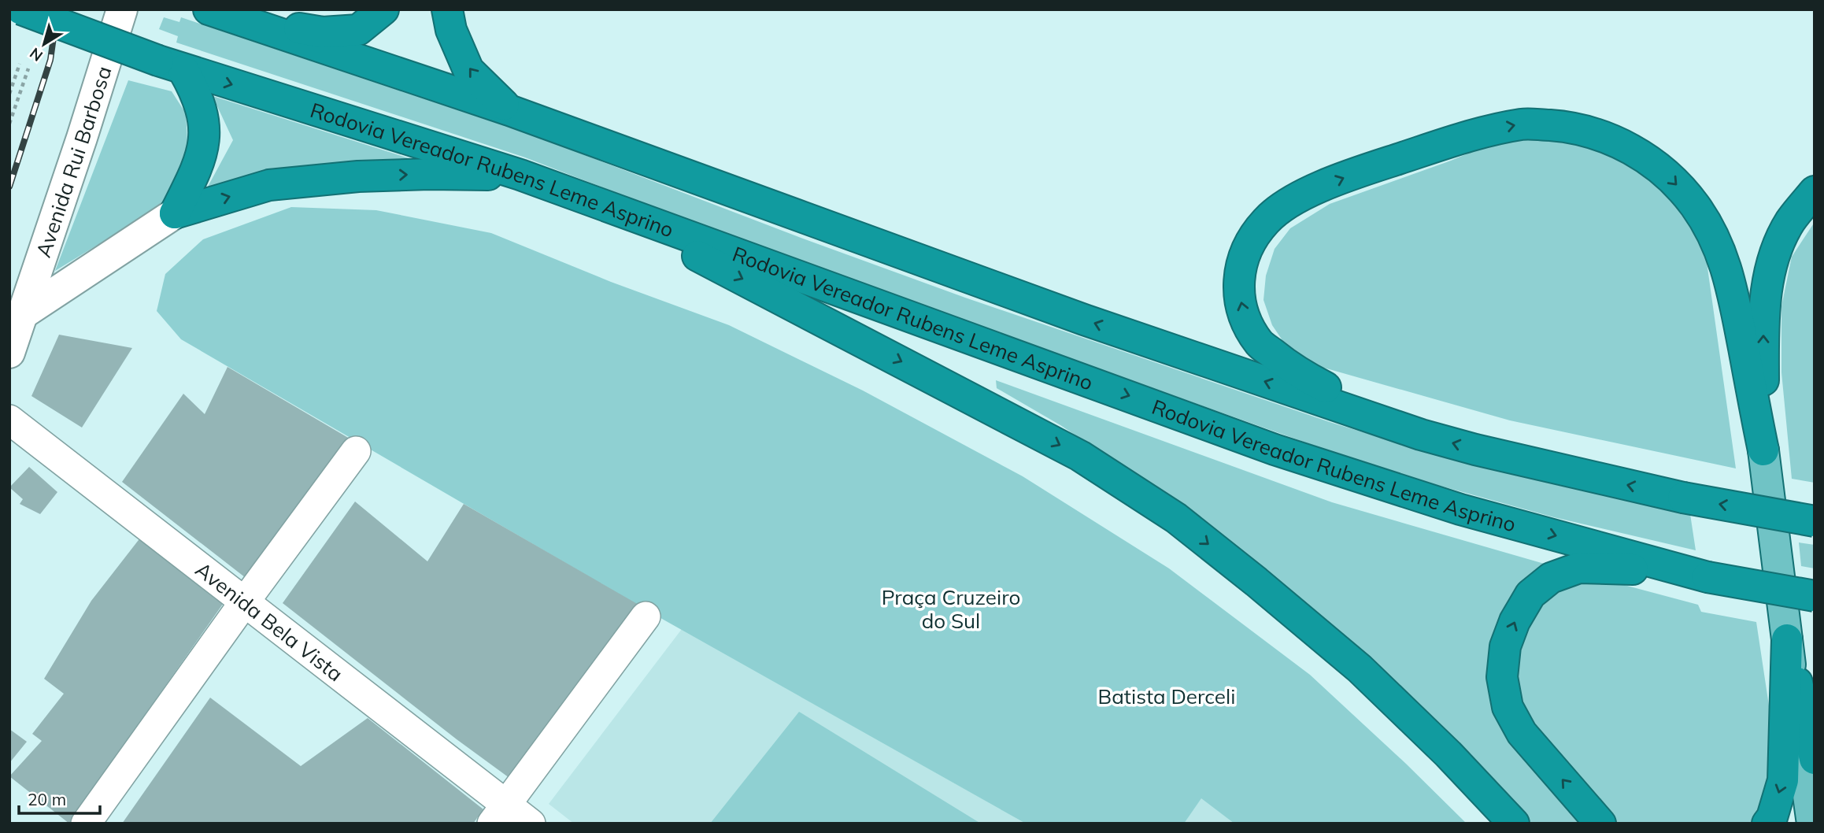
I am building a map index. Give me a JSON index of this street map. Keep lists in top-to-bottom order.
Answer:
{
  "streets": {
    "highway": ["Rodovia Vereador Rubens Leme Asprino"],
    "main road": ["Avenida Rui Barbosa"],
    "street": ["Avenida Bela Vista"]
  },
  "parks": ["Praça Cruzeiro do Sul", "Batista Derceli"],
  "scale_bar": "20 m",
  "north": "bottom left"
}
